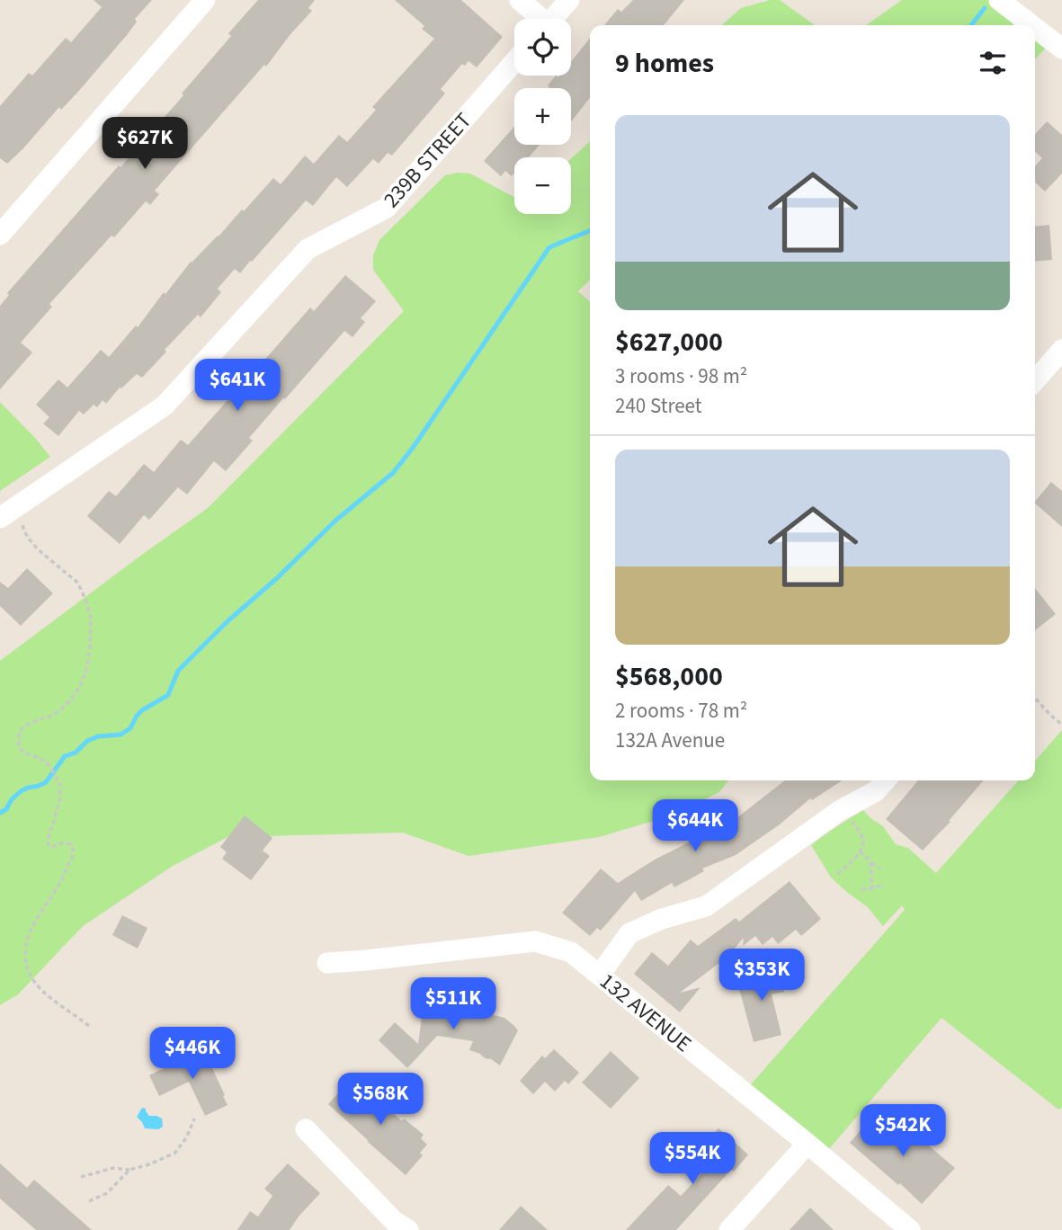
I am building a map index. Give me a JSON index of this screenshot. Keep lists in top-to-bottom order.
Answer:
{
  "streets": {
    "street": ["239B STREET", "132 AVENUE"]
  },
  "page": {
    "map_buttons": ["+", "−"],
    "heading": "9 homes",
    "list": [
      {
        "name": "$627,000",
        "note": "3 rooms · 98 m² · 240 Street"
      },
      {
        "name": "$568,000",
        "note": "2 rooms · 78 m² · 132A Avenue"
      }
    ],
    "price": [
      "$627K",
      "$641K",
      "$644K",
      "$353K",
      "$511K",
      "$446K",
      "$568K",
      "$542K",
      "$554K"
    ]
  }
}
